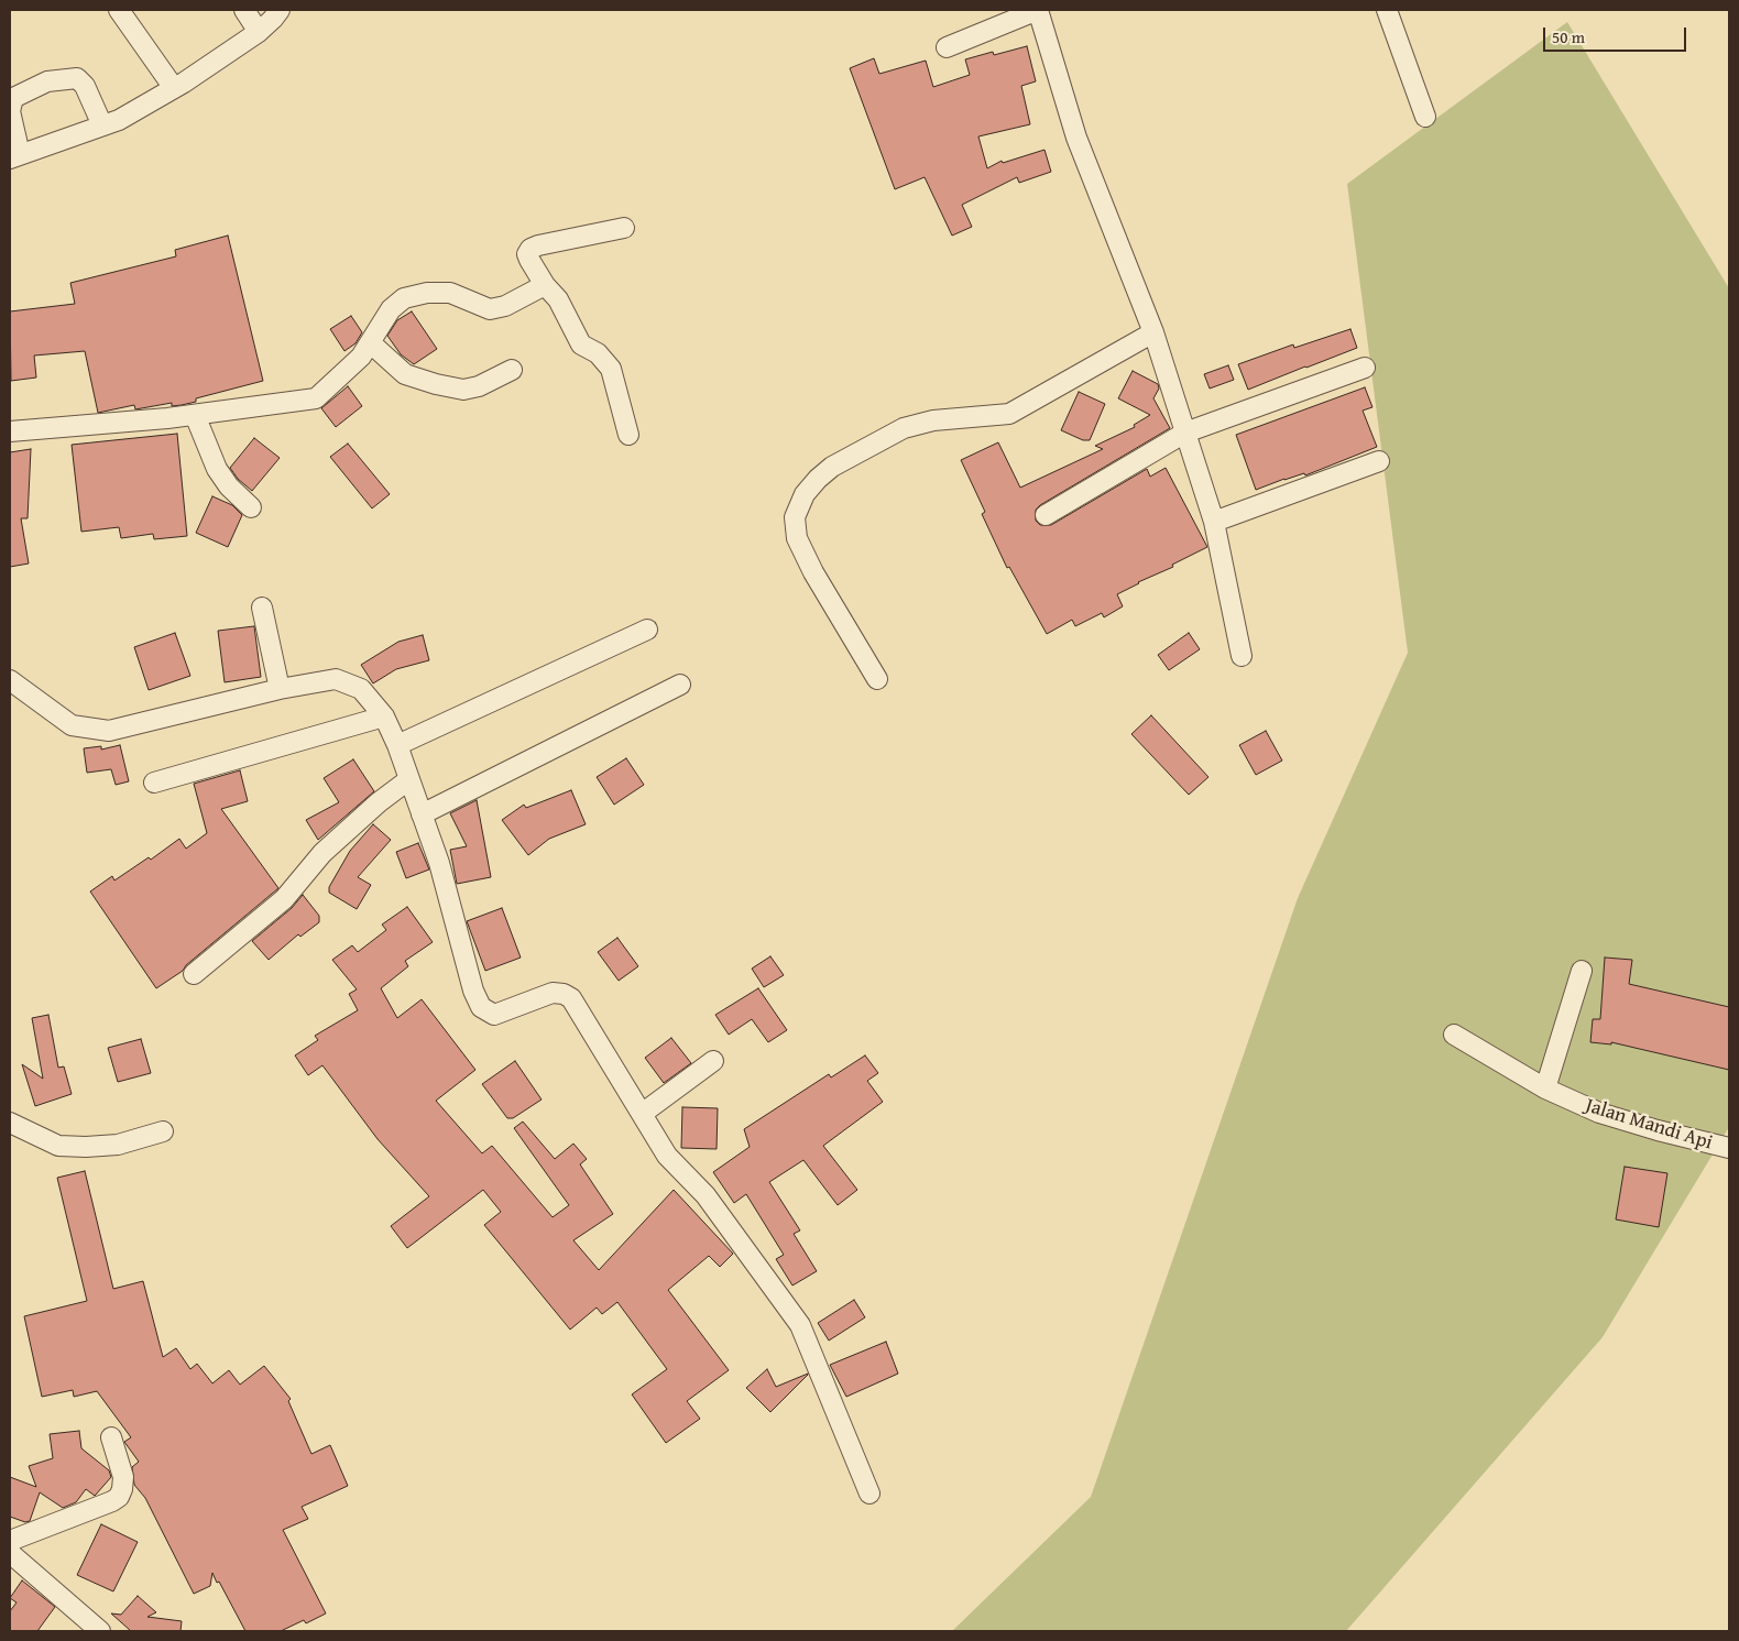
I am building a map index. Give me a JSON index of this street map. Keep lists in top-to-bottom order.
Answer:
{
  "streets": {
    "street": ["Jalan Mandi Api"]
  },
  "scale_bar": "50 m"
}
